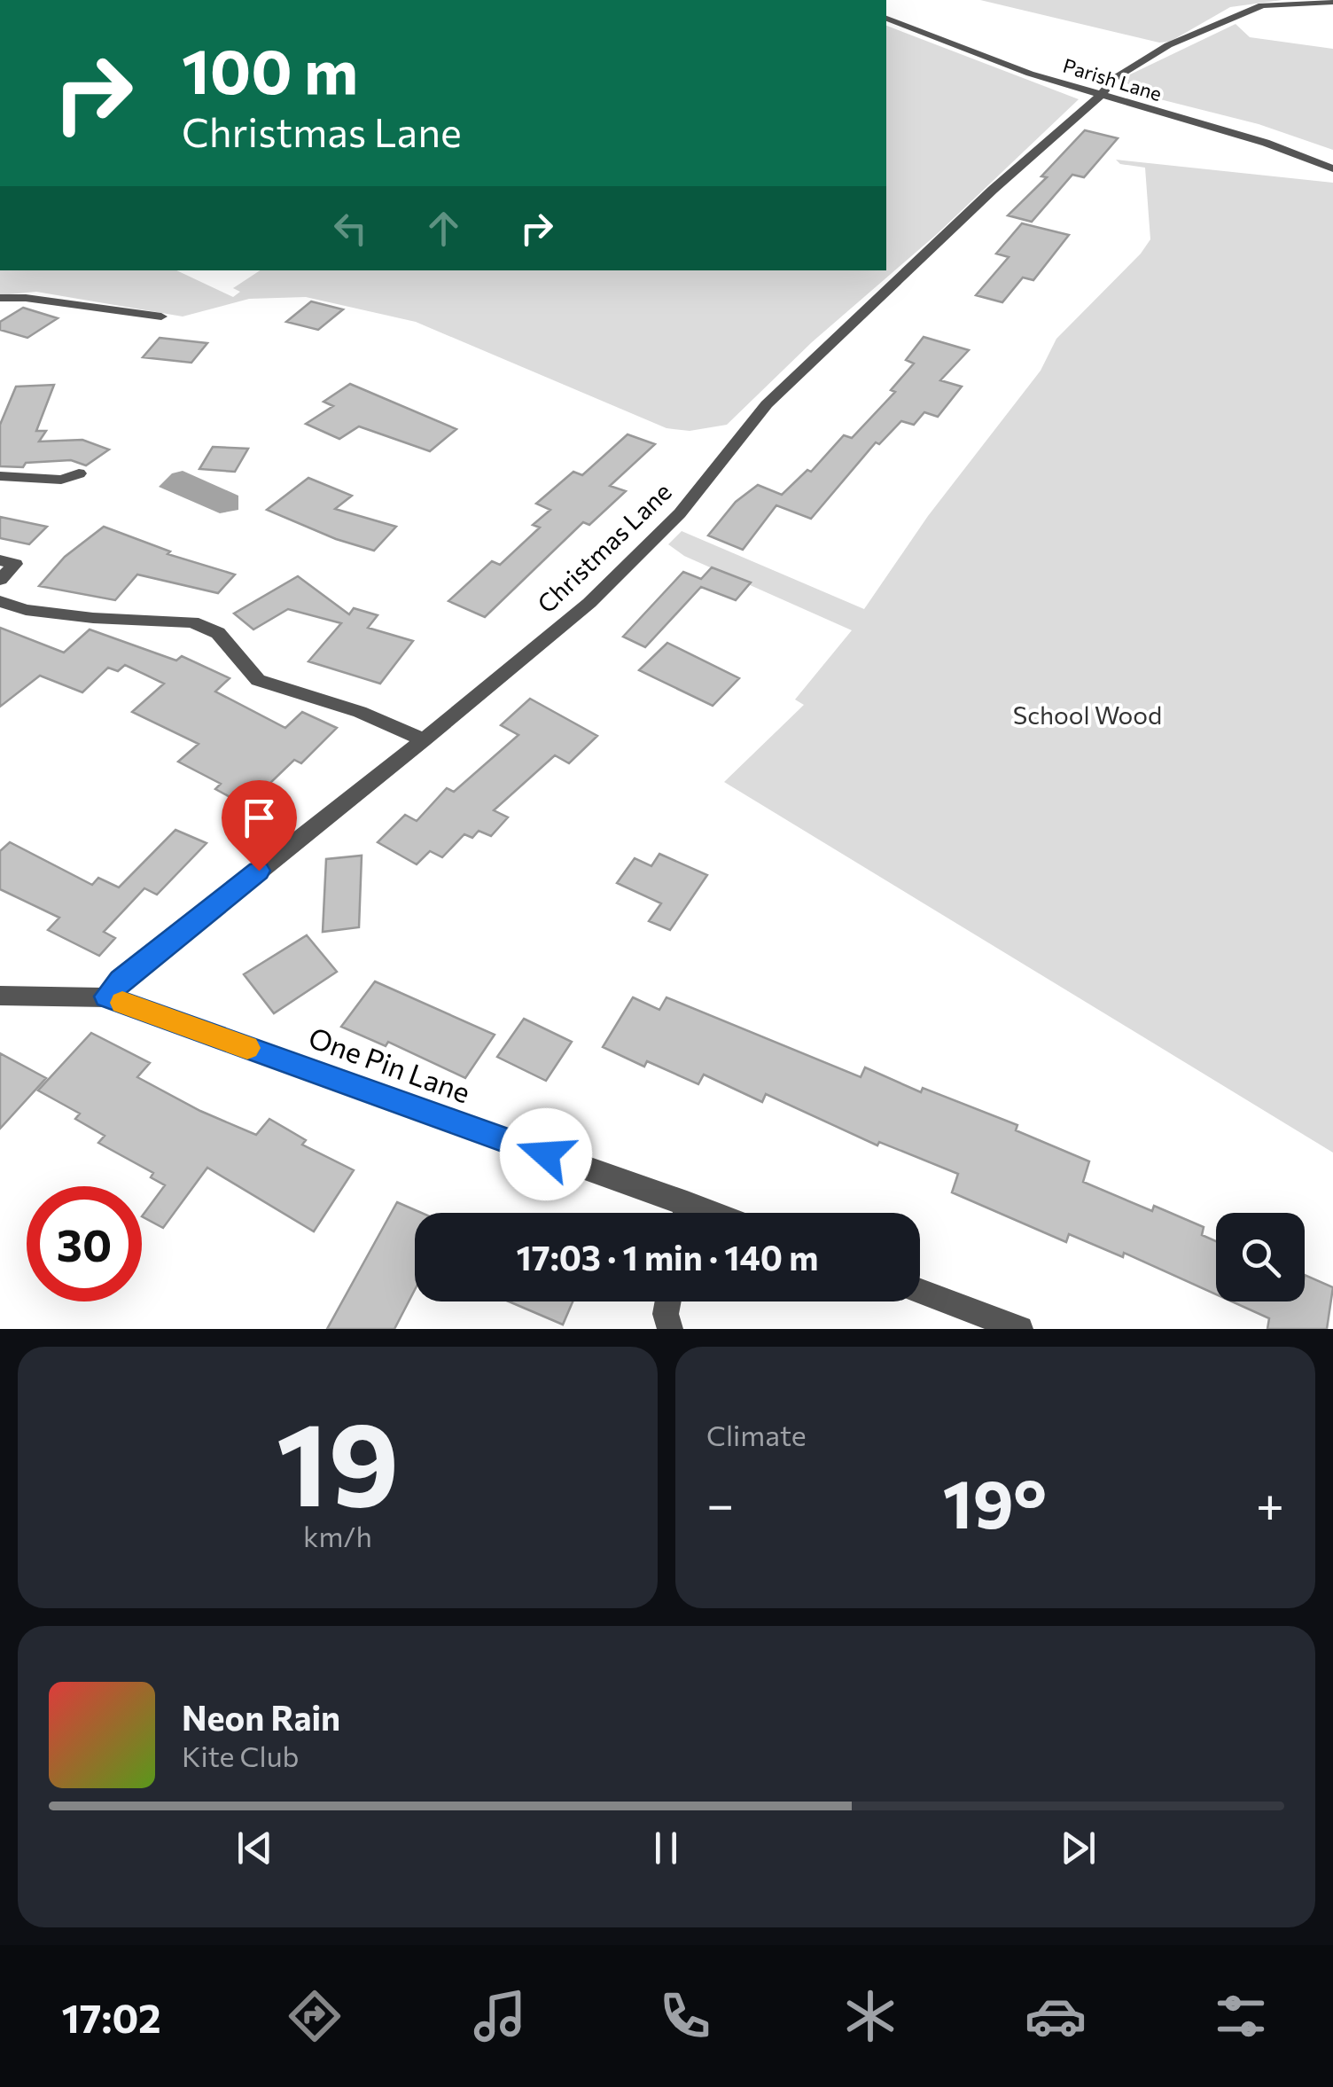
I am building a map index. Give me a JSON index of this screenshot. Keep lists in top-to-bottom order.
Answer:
{
  "streets": {
    "street": ["Parish Lane", "Christmas Lane", "One Pin Lane"]
  },
  "crossings": [
    ["Parish Lane", "Christmas Lane"],
    ["Christmas Lane", "One Pin Lane"]
  ],
  "parks": ["School Wood"],
  "page": {
    "turn": ["100 m", "Christmas Lane"],
    "limit": "30",
    "trip": "17:03 · 1 min · 140 m",
    "tile": [
      ["19", "km/h"],
      "Climate"
    ],
    "heat": ["−", "19°", "+"],
    "song": ["Neon Rain", "Kite Club"],
    "tabs": "17:02"
  }
}
